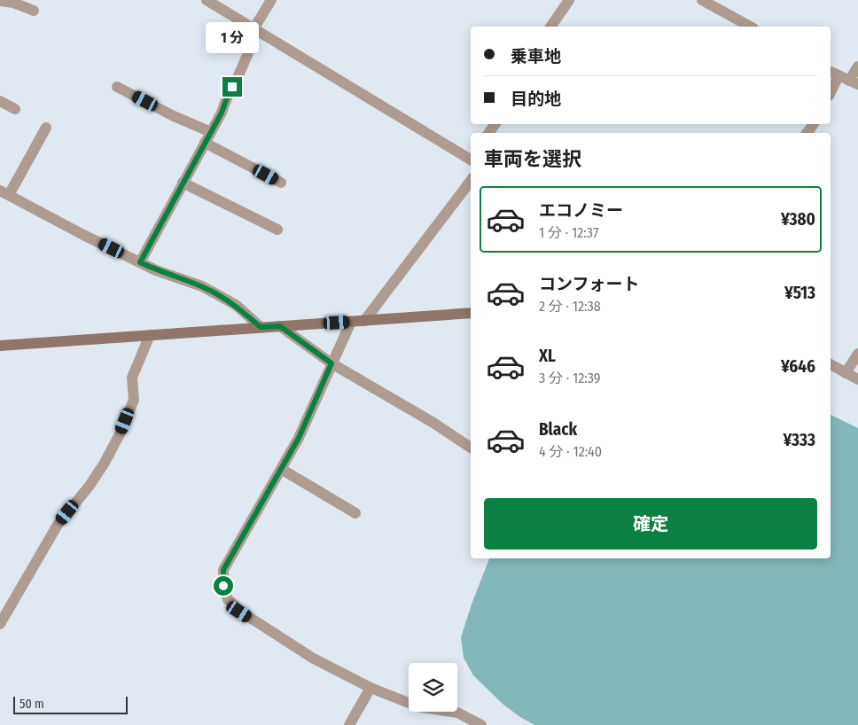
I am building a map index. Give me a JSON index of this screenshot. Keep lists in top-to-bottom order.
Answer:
{
  "scale_bar": "50 m",
  "page": {
    "bubble": "1 分",
    "banner": ["乗車地", "目的地"],
    "heading": "車両を選択",
    "list": [
      {
        "name": "エコノミー",
        "note": "1 分 · 12:37",
        "value": "¥380"
      },
      {
        "name": "コンフォート",
        "note": "2 分 · 12:38",
        "value": "¥513"
      },
      {
        "name": "XL",
        "note": "3 分 · 12:39",
        "value": "¥646"
      },
      {
        "name": "Black",
        "note": "4 分 · 12:40",
        "value": "¥333"
      }
    ],
    "buttons": "確定",
    "scale": "50 m"
  }
}
